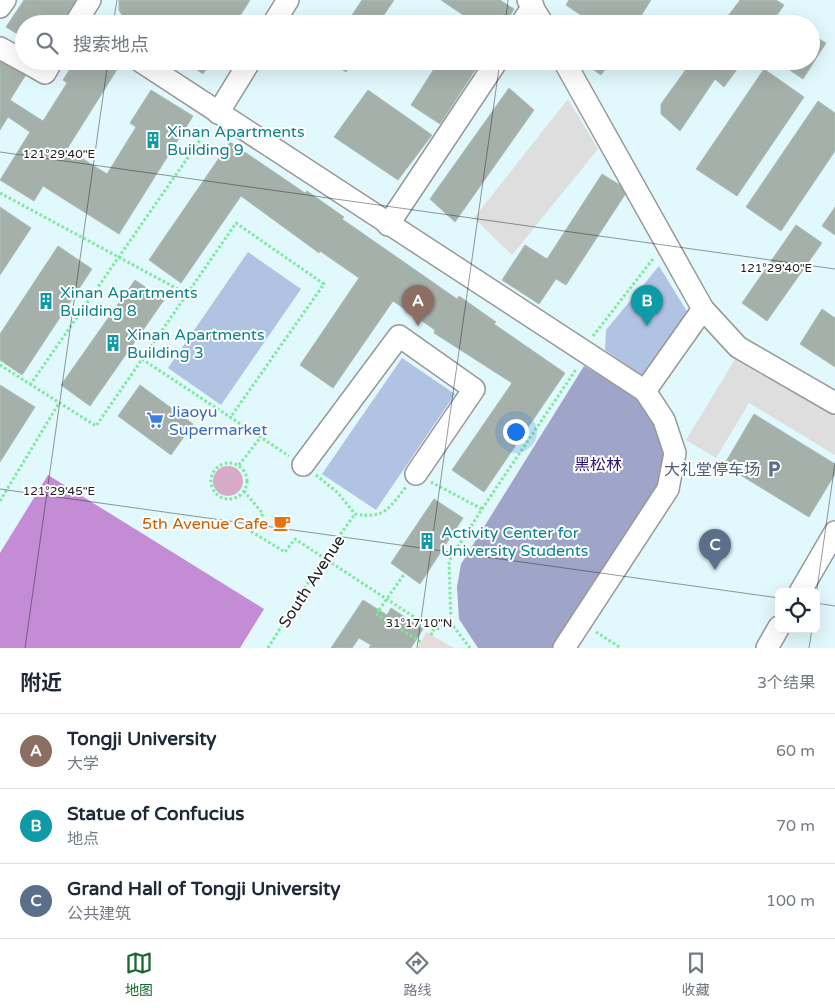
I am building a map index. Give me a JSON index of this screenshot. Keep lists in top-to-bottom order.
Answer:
{
  "streets": {
    "path": ["South Avenue"]
  },
  "parks": ["黑松林"],
  "places": {
    "building": [
      "Xinan Apartments Building 9",
      "Xinan Apartments Building 8",
      "Xinan Apartments Building 3",
      "Activity Center for University Students"
    ],
    "supermarket": ["Jiaoyu Supermarket"],
    "parking": ["大礼堂停车场"],
    "cafe": ["5th Avenue Cafe"]
  },
  "page": {
    "search": "搜索地点",
    "pins": ["A", "B", "C"],
    "heading": ["附近", "3个结果"],
    "list": [
      {
        "mark": "A",
        "name": "Tongji University",
        "note": "大学",
        "value": "60 m"
      },
      {
        "mark": "B",
        "name": "Statue of Confucius",
        "note": "地点",
        "value": "70 m"
      },
      {
        "mark": "C",
        "name": "Grand Hall of Tongji University",
        "note": "公共建筑",
        "value": "100 m"
      }
    ],
    "nav": ["地图", "路线", "收藏"]
  },
  "coordinates": ["121°29'40\"E", "121°29'45\"E", "31°17'10\"N"]
}
